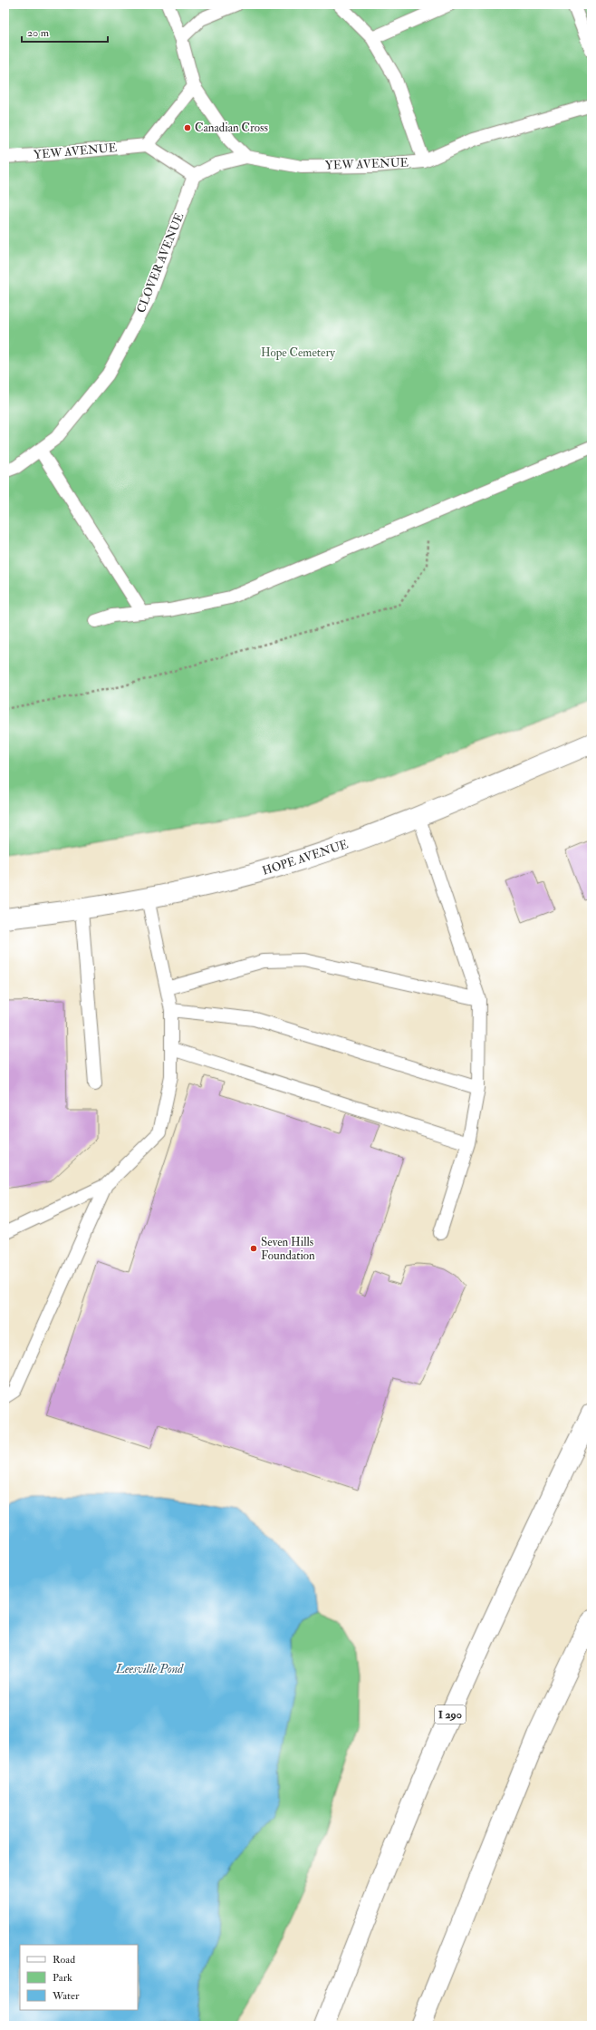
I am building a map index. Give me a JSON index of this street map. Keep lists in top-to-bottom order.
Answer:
{
  "streets": {
    "main road": ["HOPE AVENUE", "I 290"],
    "lane": ["YEW AVENUE", "CLOVER AVENUE"]
  },
  "crossings": [
    ["YEW AVENUE", "CLOVER AVENUE"]
  ],
  "water": ["Leesville Pond"],
  "parks": ["Hope Cemetery"],
  "places": ["Canadian Cross", "Seven Hills Foundation"],
  "legend": ["Road", "Park", "Water"],
  "scale_bar": "20 m"
}
